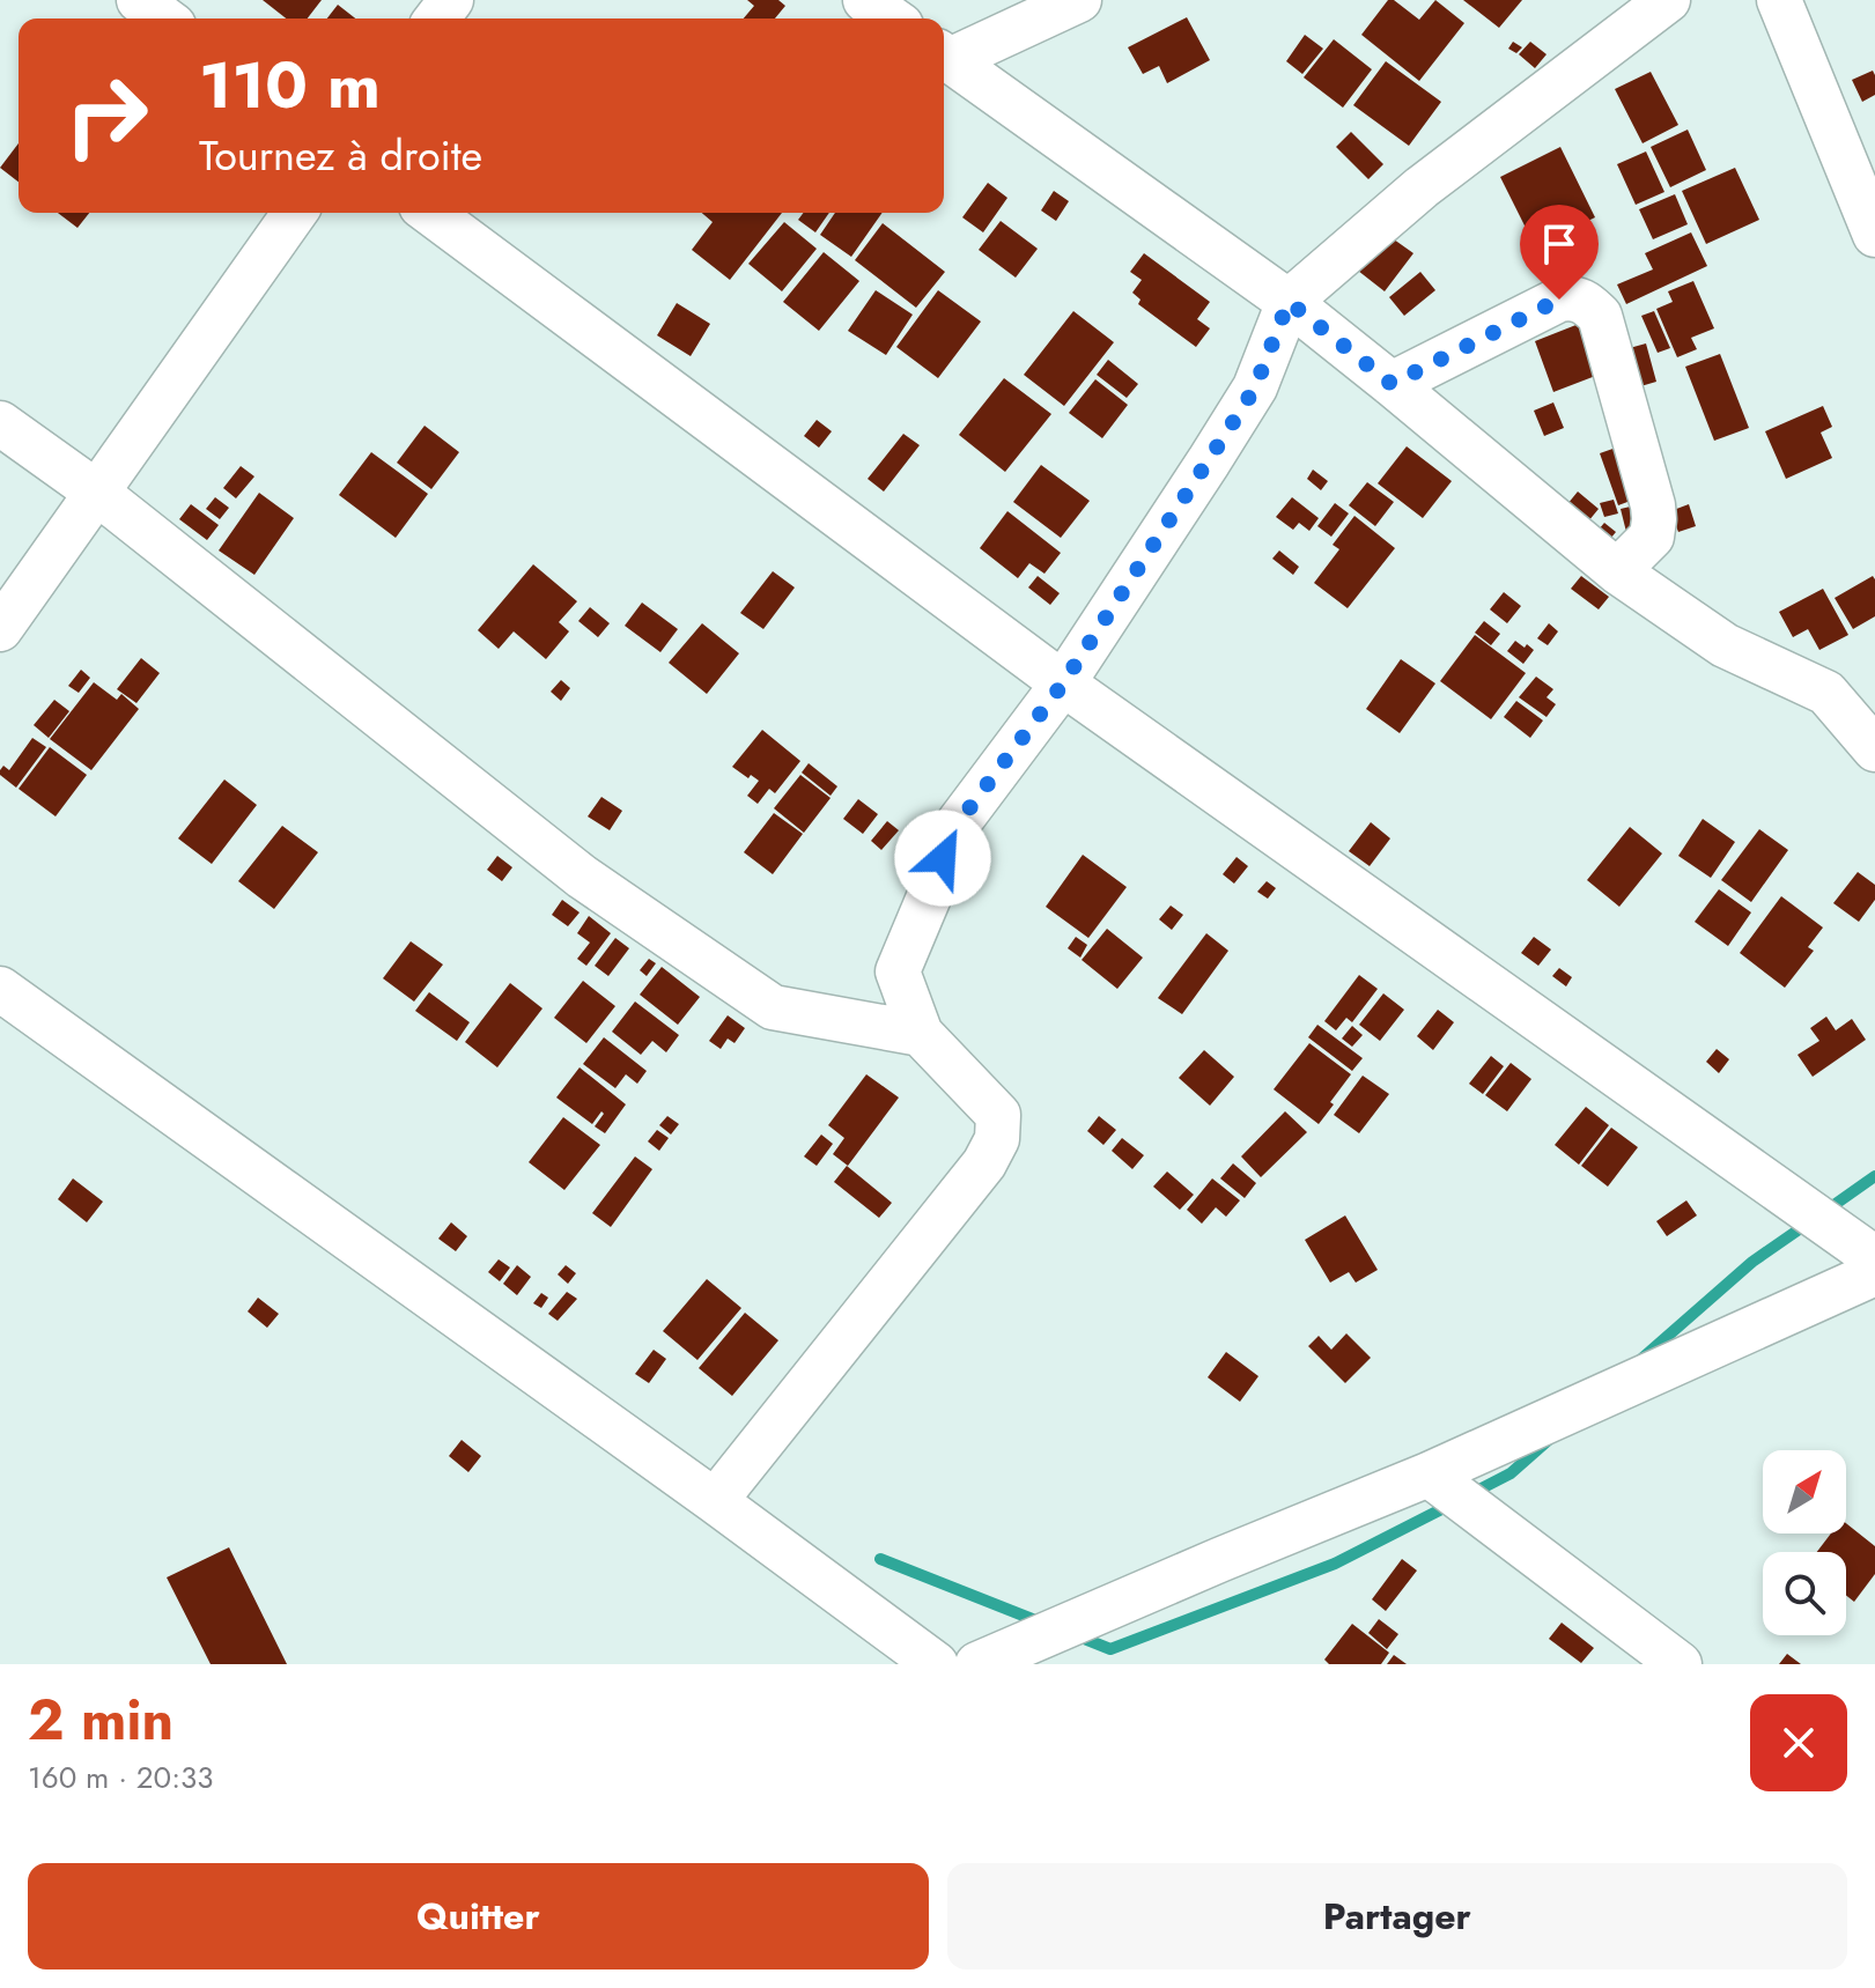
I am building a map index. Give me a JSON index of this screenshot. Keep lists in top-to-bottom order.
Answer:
{
  "north": "top right",
  "page": {
    "turn": ["110 m", "Tournez à droite"],
    "heading": ["2 min", "160 m · 20:33"],
    "buttons": ["Quitter", "Partager"]
  }
}
